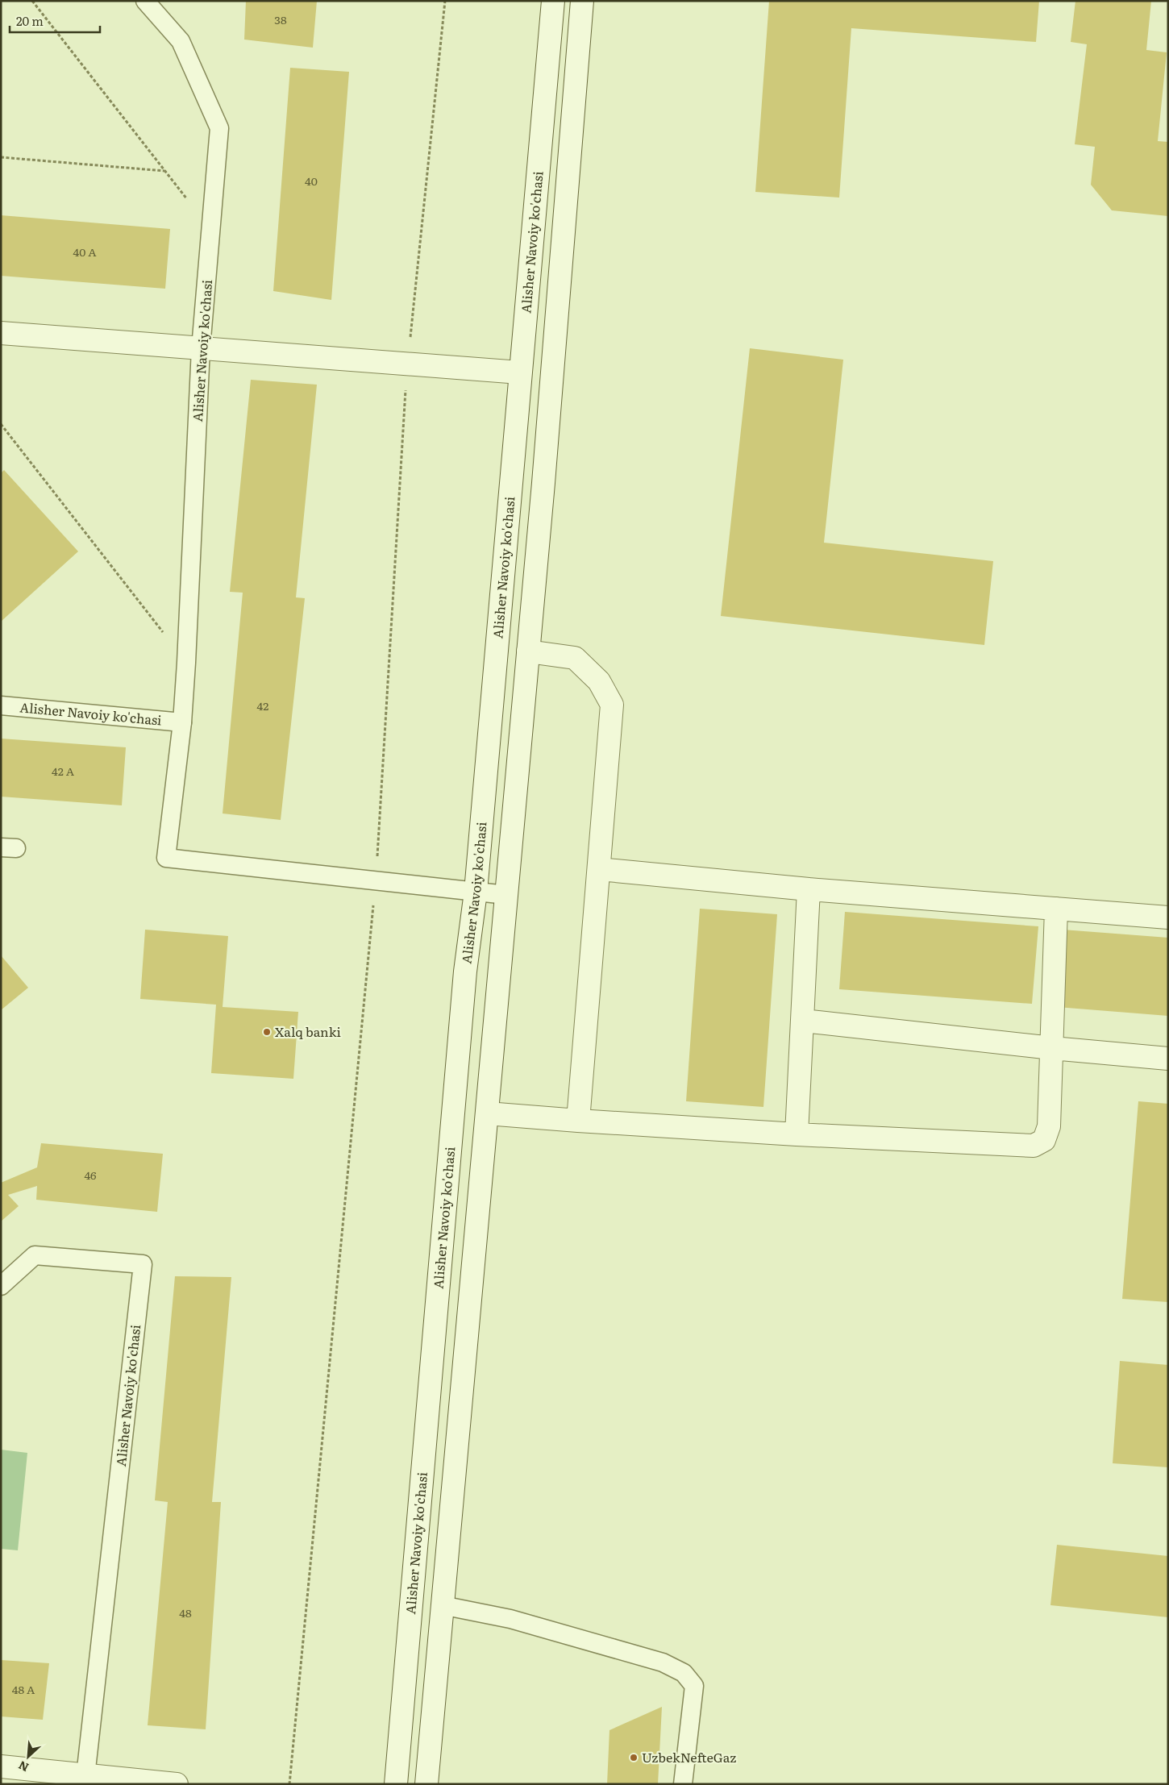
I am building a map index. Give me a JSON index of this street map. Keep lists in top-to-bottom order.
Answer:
{
  "streets": {
    "main road": ["Alisher Navoiy ko'chasi"]
  },
  "places": ["Xalq banki", "UzbekNefteGaz"],
  "house_numbers": [
    "38",
    "40",
    "40 А",
    "42",
    "42 А",
    "46",
    "48",
    "48 А"
  ],
  "scale_bar": "20 m",
  "north": "bottom left"
}
